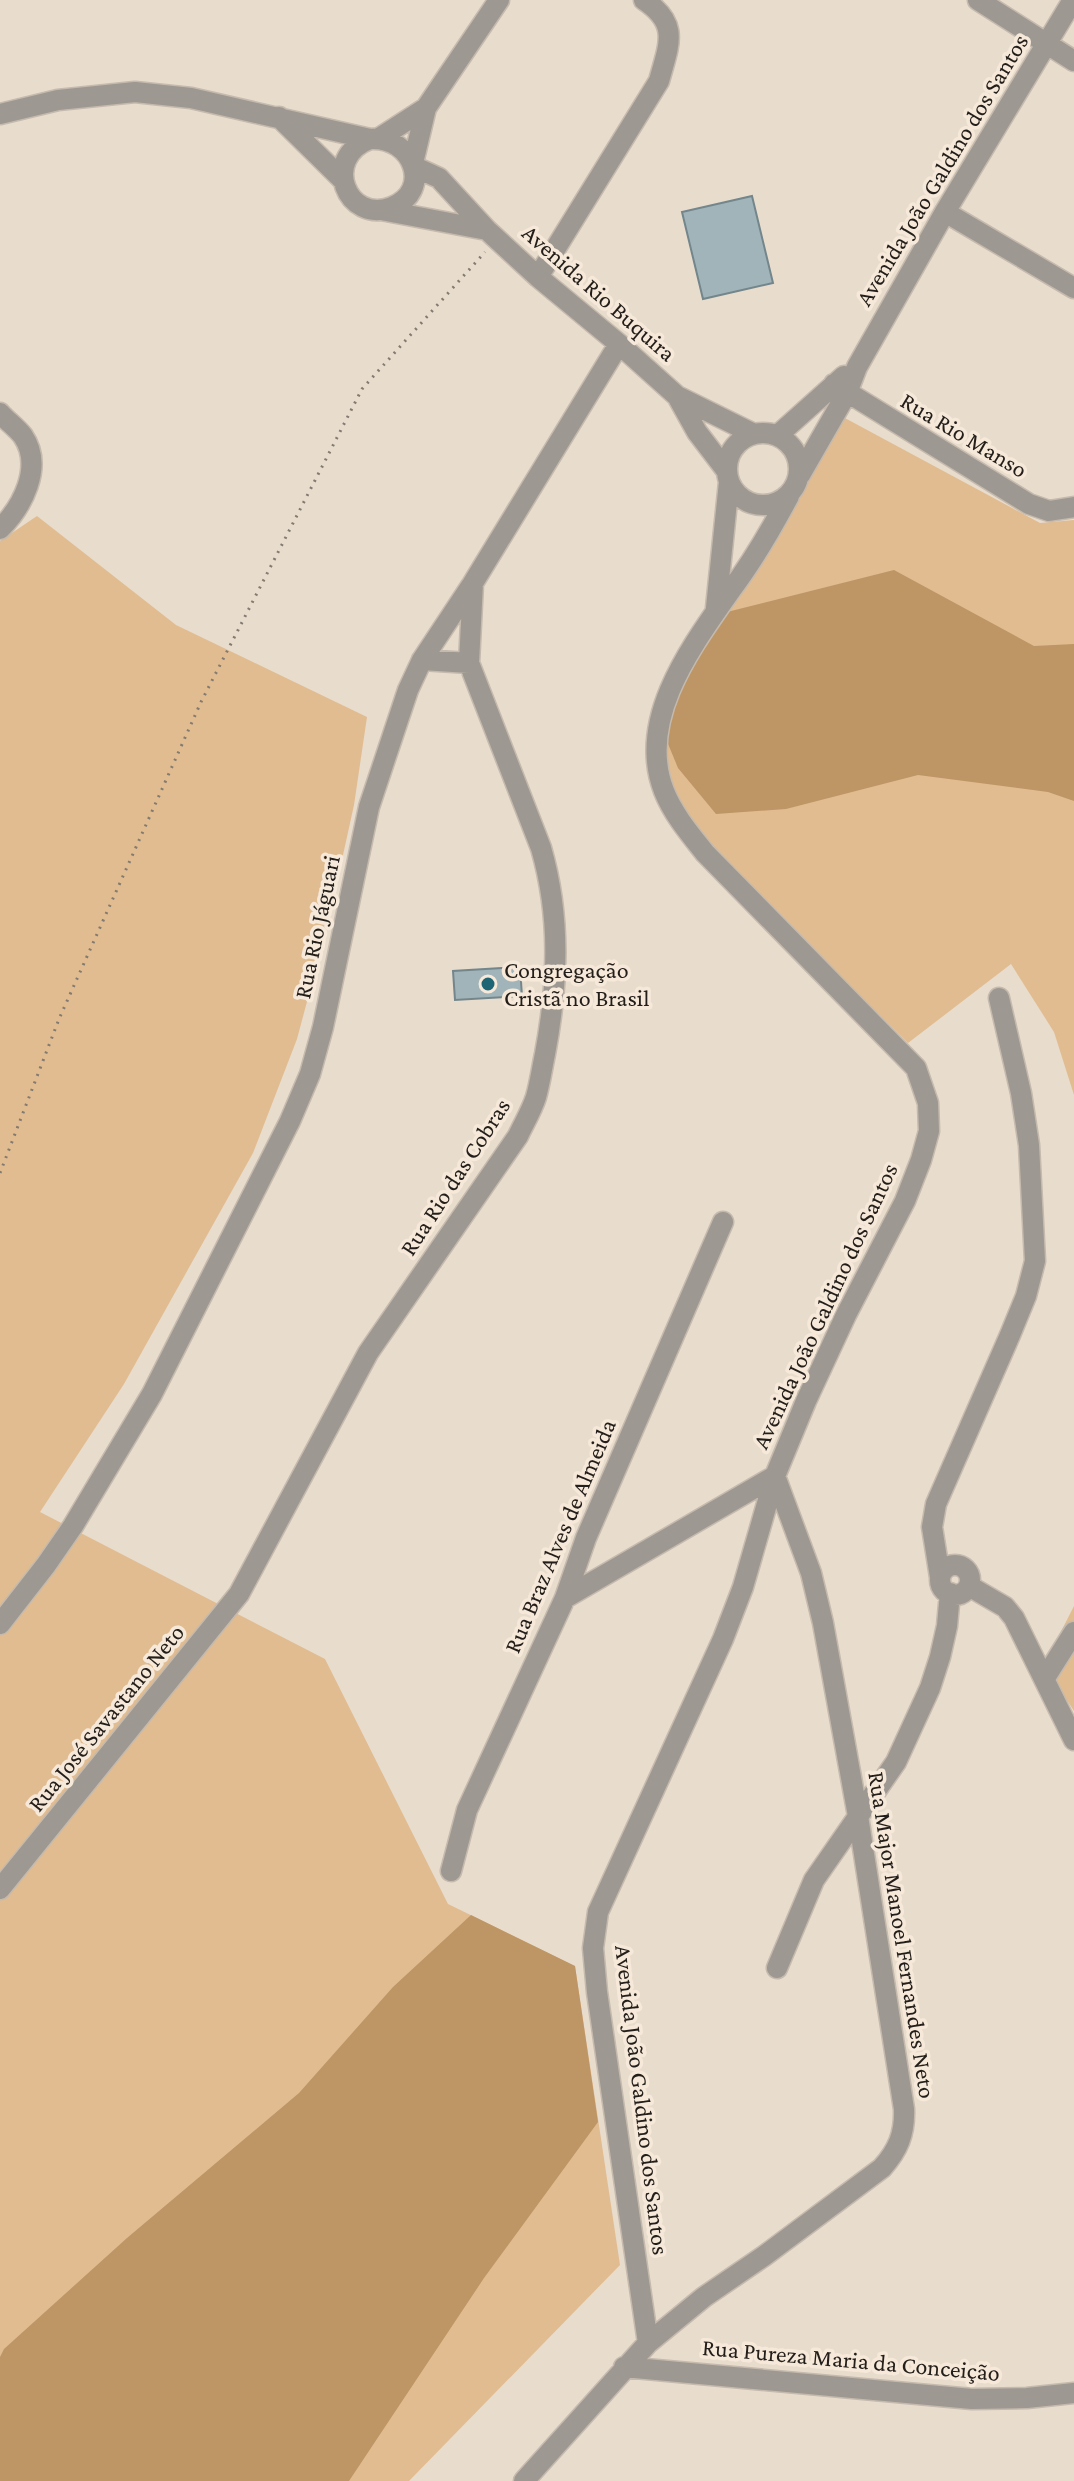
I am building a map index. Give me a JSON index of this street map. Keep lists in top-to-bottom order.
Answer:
{
  "streets": {
    "street": [
      "Avenida João Galdino dos Santos",
      "Avenida Rio Buquira",
      "Rua Rio Manso",
      "Rua Rio Jáguari",
      "Rua Rio das Cobras",
      "Rua Braz Alves de Almeida",
      "Rua José Savastano Neto",
      "Rua Major Manoel Fernandes Neto",
      "Rua Pureza Maria da Conceição"
    ]
  },
  "crossings": [
    ["Avenida João Galdino dos Santos", "Rua Rio Manso"],
    ["Avenida João Galdino dos Santos", "Rua Major Manoel Fernandes Neto"],
    ["Avenida Rio Buquira", "Rua Rio Jáguari"],
    ["Rua Rio Jáguari", "Rua Rio das Cobras"],
    ["Rua Rio das Cobras", "Rua José Savastano Neto"],
    ["Rua Major Manoel Fernandes Neto", "Rua Pureza Maria da Conceição"]
  ],
  "places": ["Congregação Cristã no Brasil"]
}
